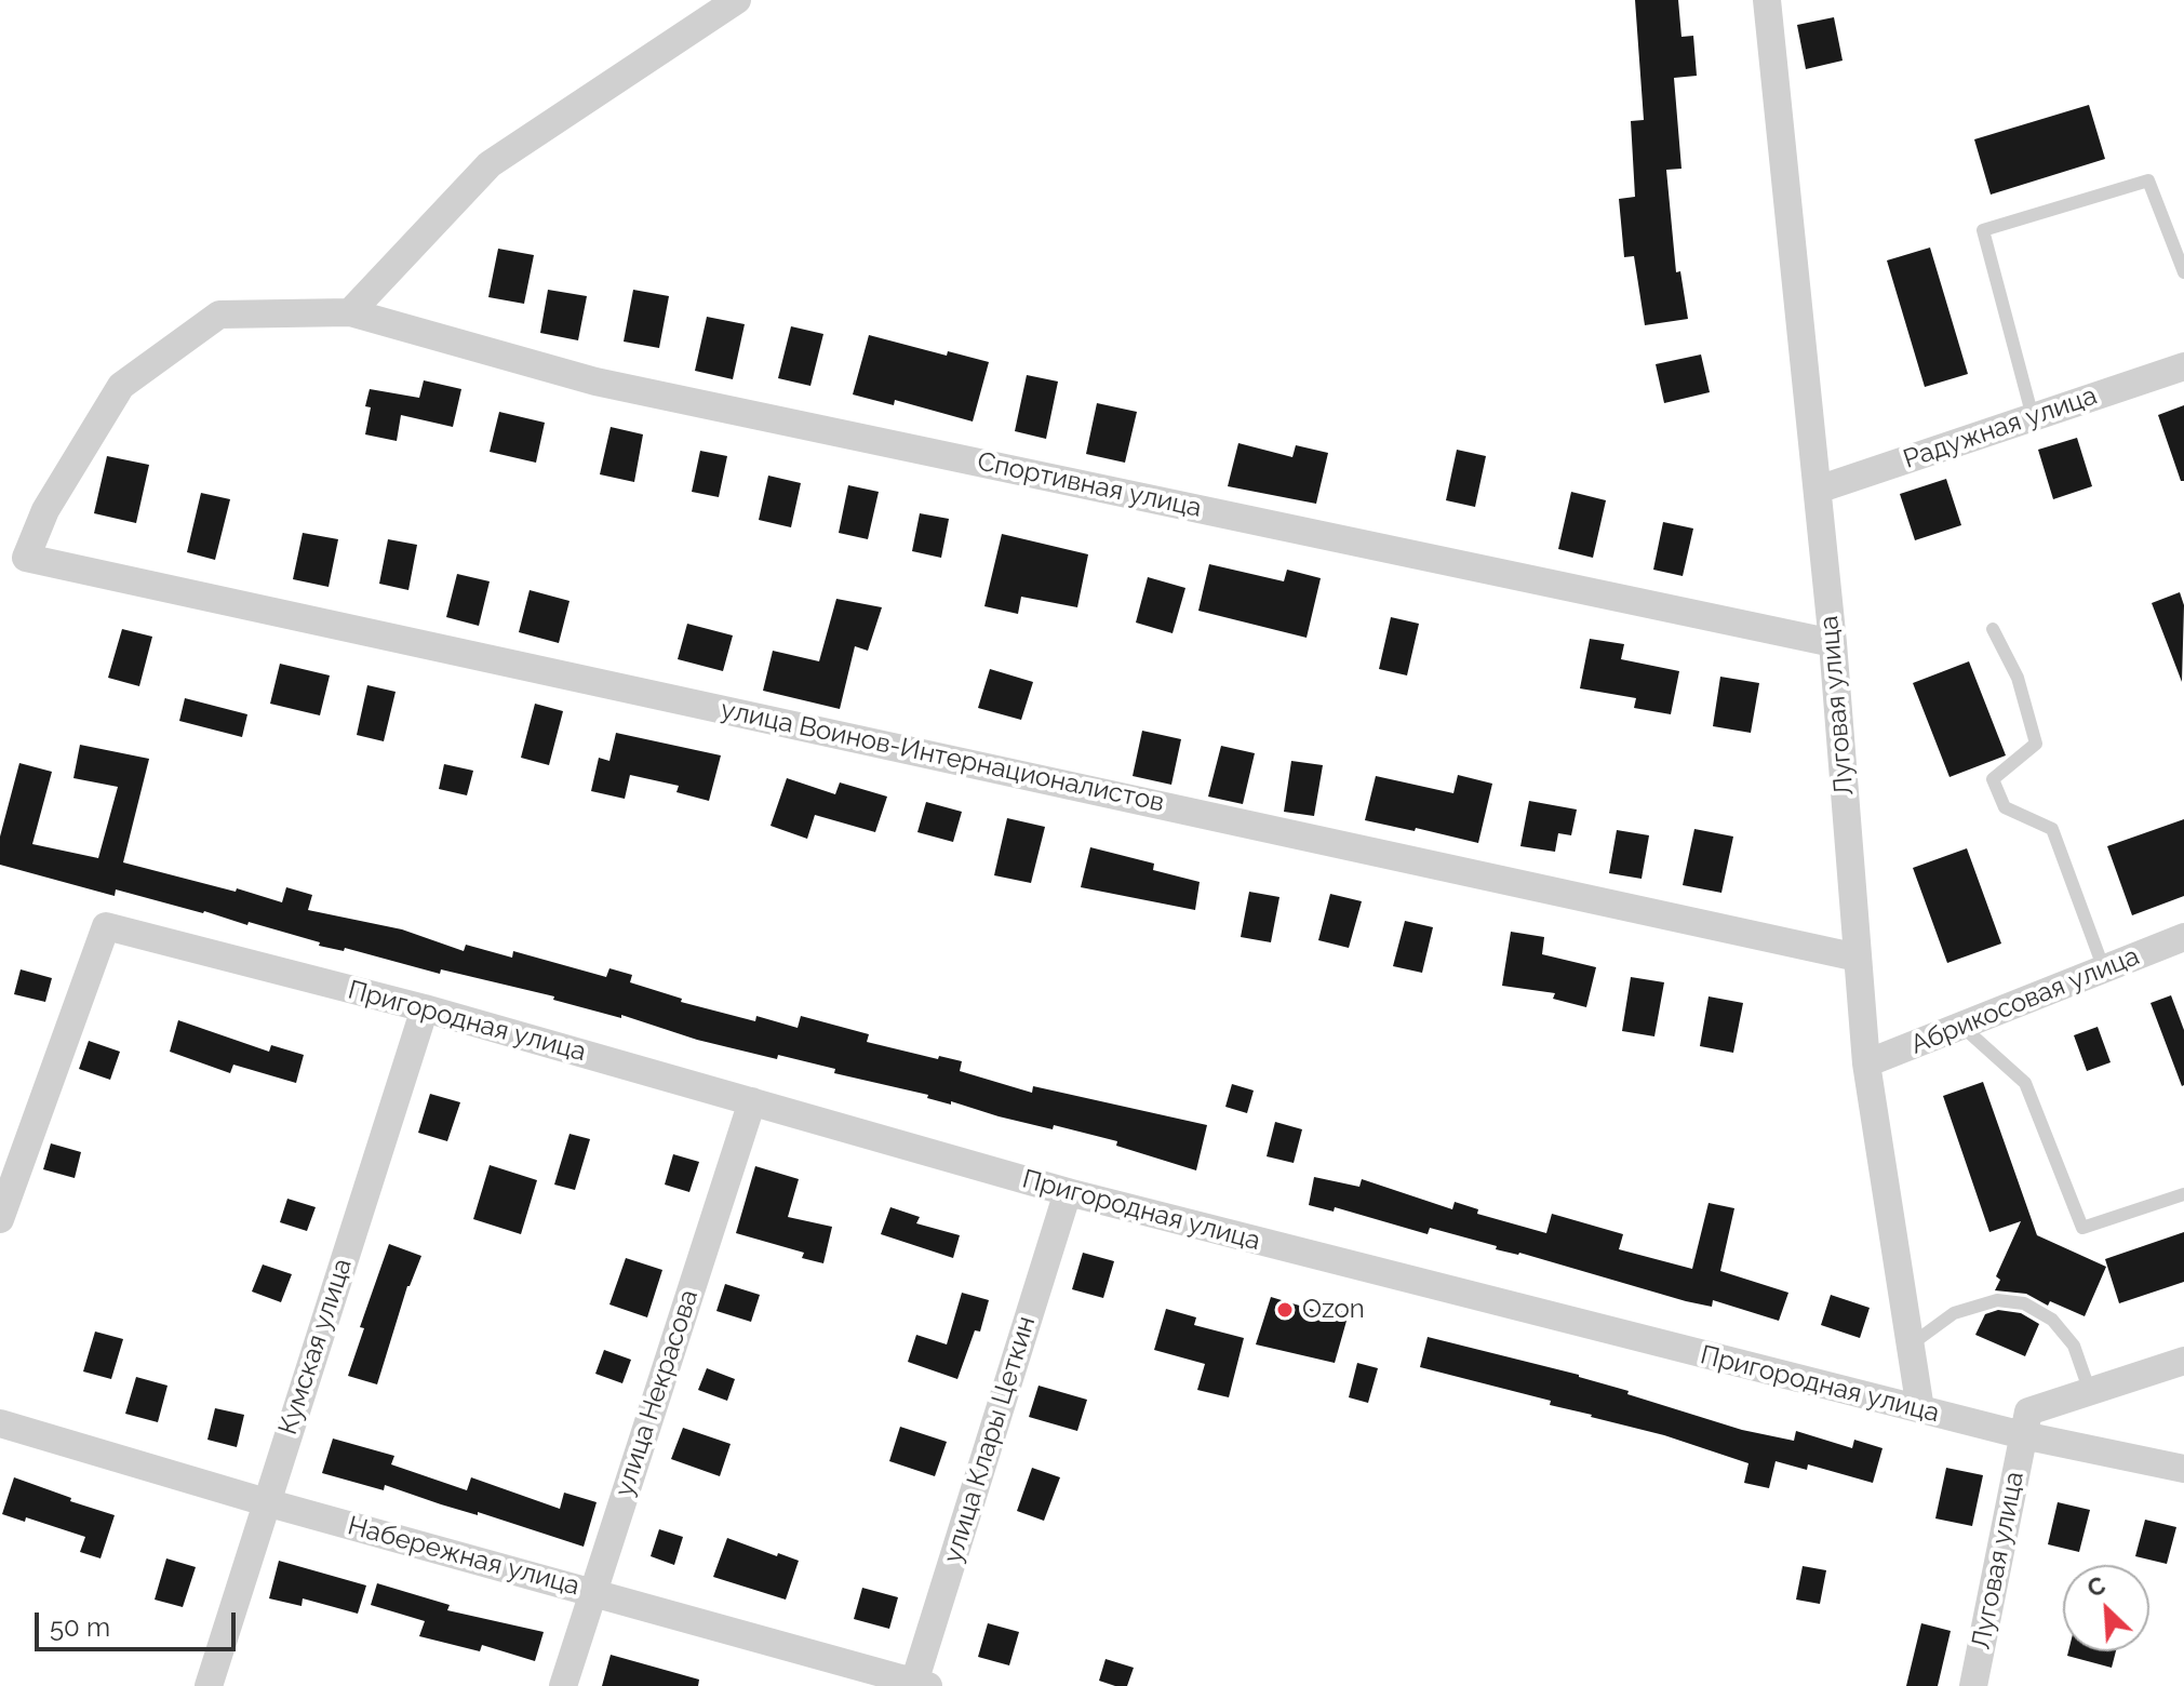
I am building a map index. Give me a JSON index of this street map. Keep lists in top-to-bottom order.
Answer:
{
  "streets": {
    "street": [
      "Радужная улица",
      "Спортивная улица",
      "Луговая улица",
      "улица Воинов-Интернационалистов",
      "Абрикосовая улица",
      "Пригородная улица",
      "Кумская улица",
      "улица Некрасова",
      "улица Клары Цеткин",
      "Набережная улица"
    ]
  },
  "crossings": [
    ["Радужная улица", "Луговая улица"],
    ["Спортивная улица", "Луговая улица"],
    ["Спортивная улица", "улица Воинов-Интернационалистов"],
    ["Луговая улица", "улица Воинов-Интернационалистов"],
    ["Луговая улица", "Абрикосовая улица"],
    ["Луговая улица", "Пригородная улица"],
    ["Пригородная улица", "Кумская улица"],
    ["Пригородная улица", "улица Некрасова"],
    ["Пригородная улица", "улица Клары Цеткин"],
    ["Кумская улица", "Набережная улица"],
    ["улица Некрасова", "Набережная улица"],
    ["улица Клары Цеткин", "Набережная улица"]
  ],
  "places": ["Ozon"],
  "scale_bar": "50 m",
  "north": "top left"
}
